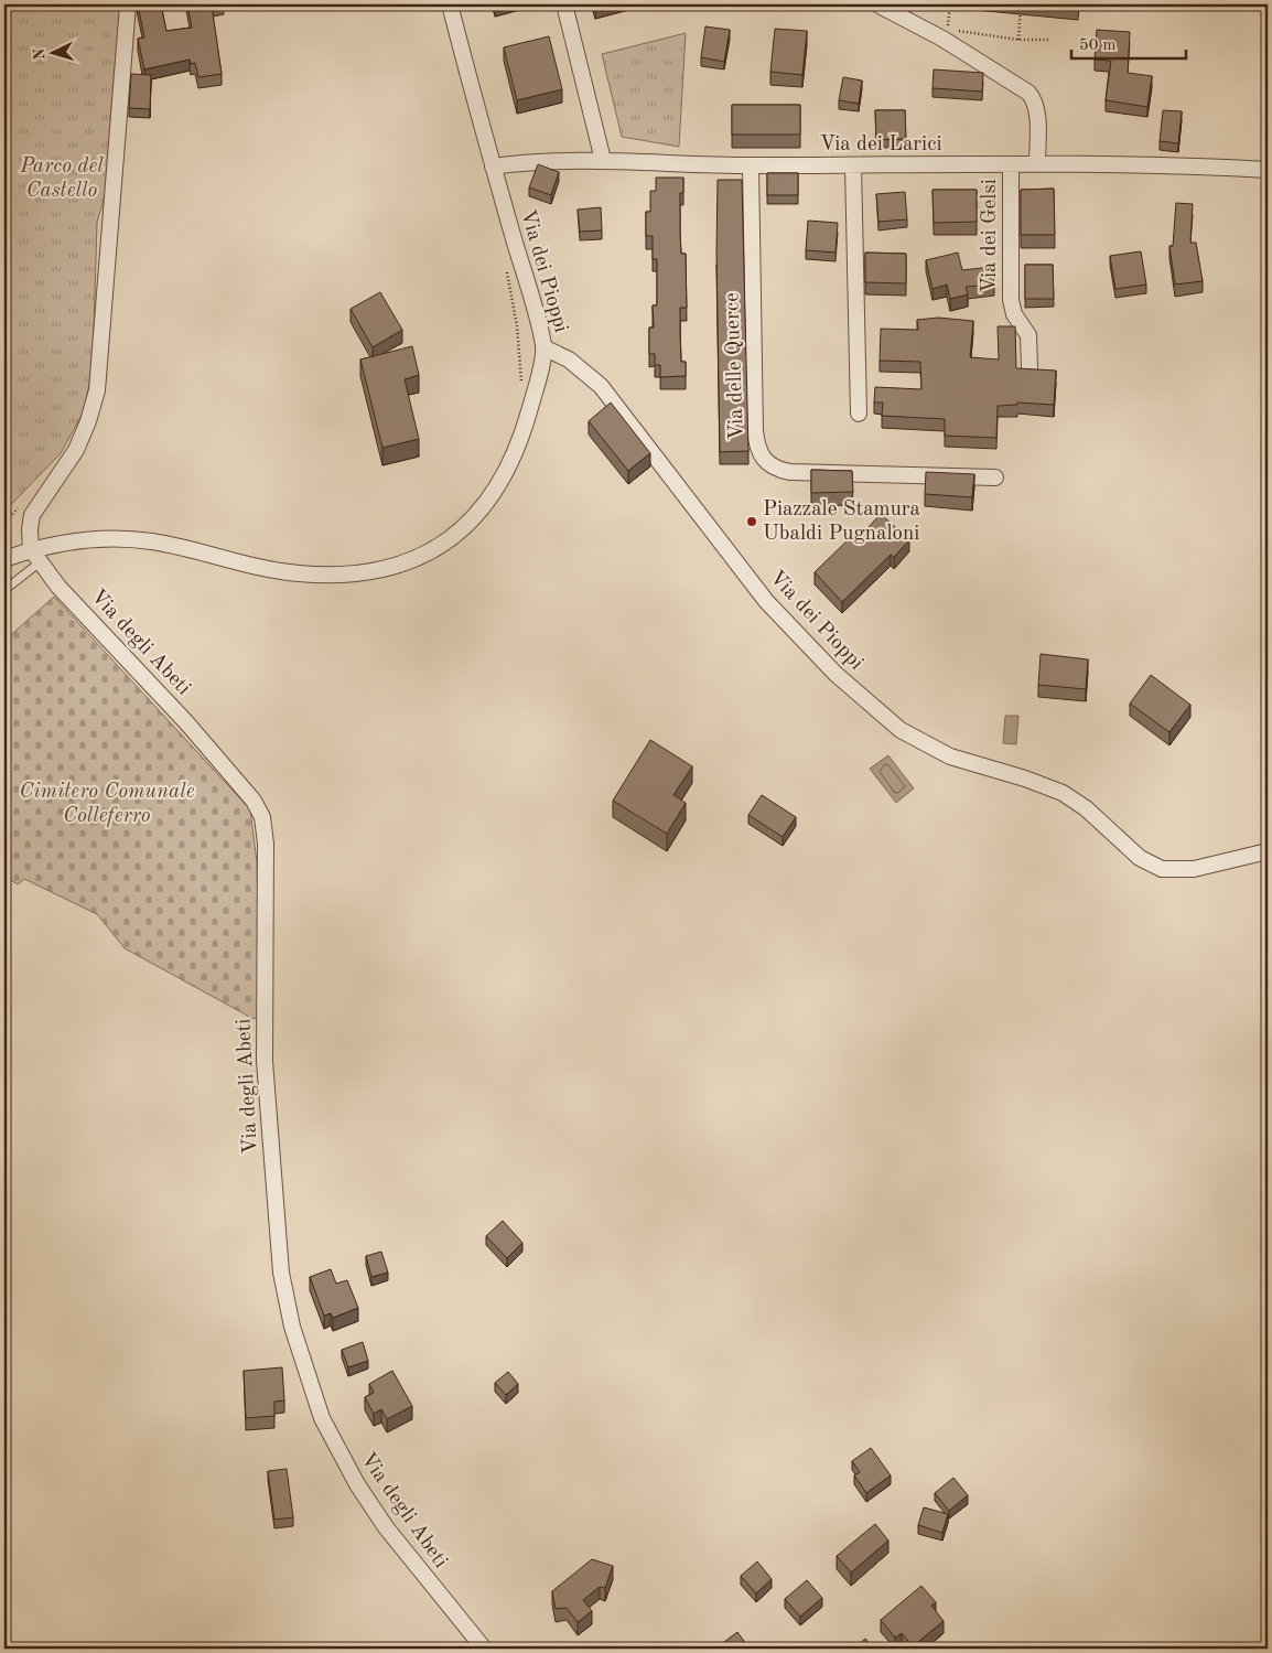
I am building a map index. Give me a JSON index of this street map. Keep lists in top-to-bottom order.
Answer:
{
  "streets": {
    "street": [
      "Via dei Larici",
      "Via dei Gelsi",
      "Via dei Pioppi",
      "Via delle Querce",
      "Via degli Abeti"
    ]
  },
  "crossings": [
    ["Via dei Larici", "Via dei Gelsi"],
    ["Via dei Larici", "Via dei Pioppi"],
    ["Via dei Larici", "Via delle Querce"]
  ],
  "parks": ["Parco del Castello", "Cimitero Comunale Colleferro"],
  "places": ["Piazzale Stamura Ubaldi Pugnaloni"],
  "scale_bar": "50 m",
  "north": "left"
}
